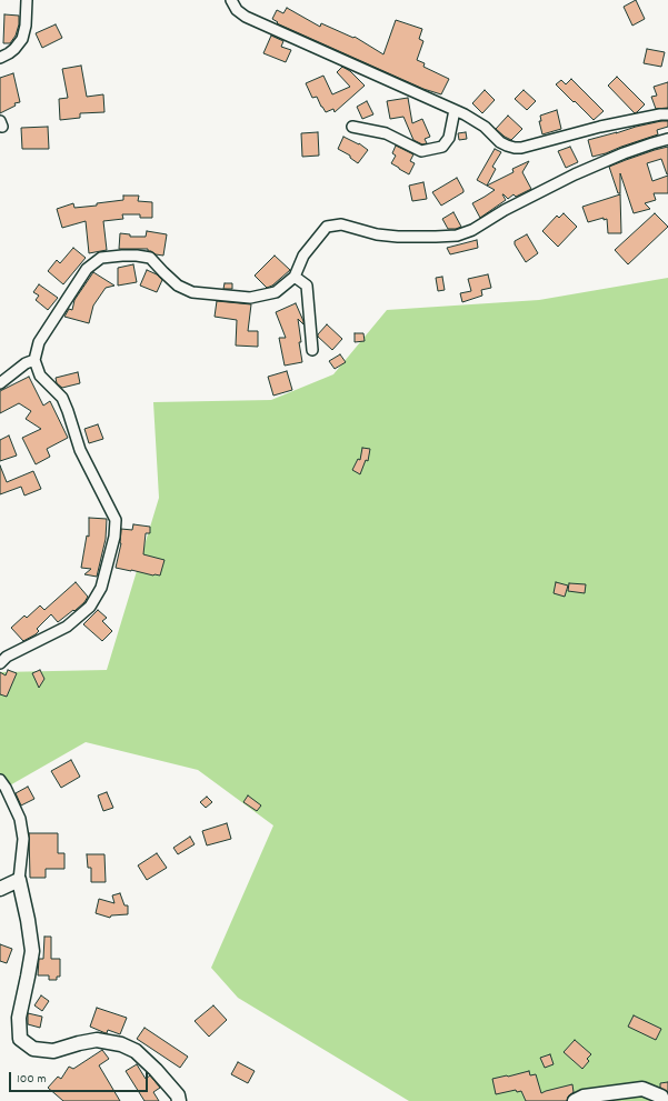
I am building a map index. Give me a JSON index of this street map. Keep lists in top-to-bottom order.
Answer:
{
  "scale_bar": "100 m"
}
